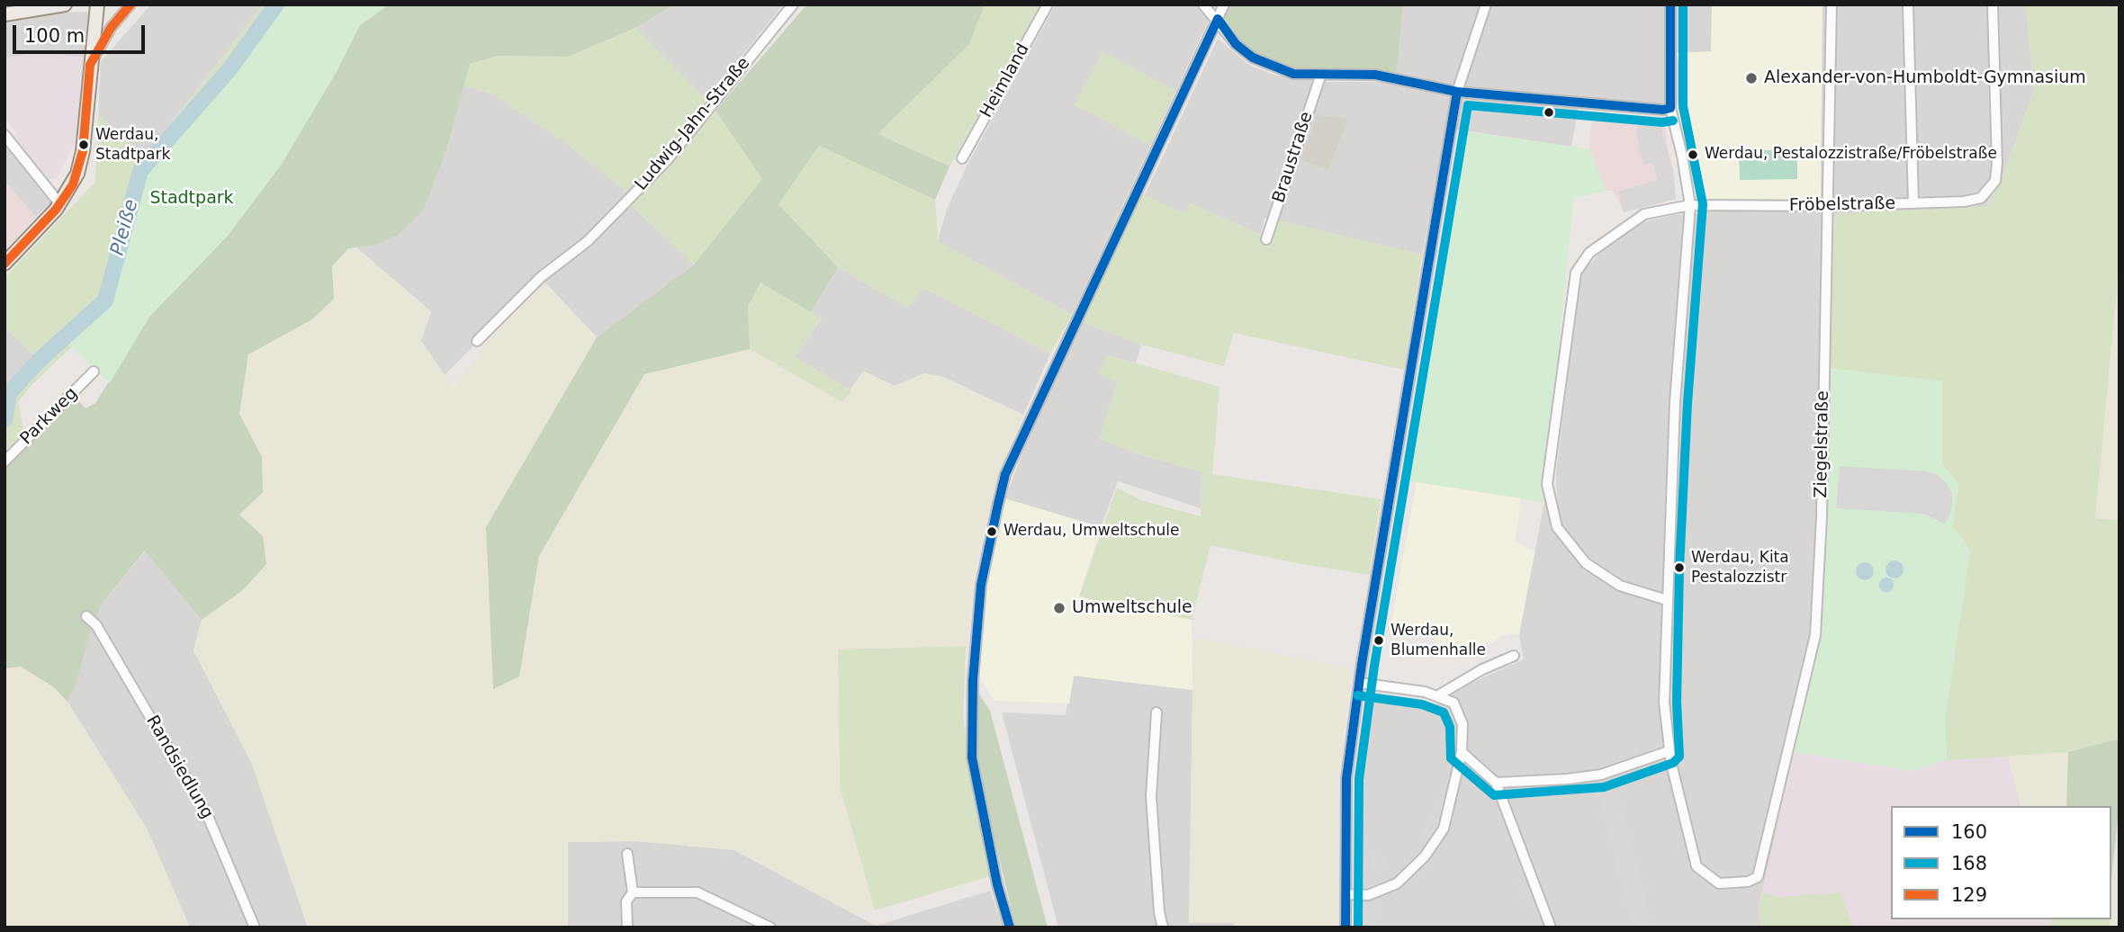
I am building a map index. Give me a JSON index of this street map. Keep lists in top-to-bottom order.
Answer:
{
  "streets": {
    "street": [
      "Heimland",
      "Ludwig-Jahn-Straße",
      "Braustraße",
      "Fröbelstraße",
      "Parkweg",
      "Ziegelstraße",
      "Randsiedlung"
    ]
  },
  "crossings": [
    ["Fröbelstraße", "Ziegelstraße"]
  ],
  "water": ["Pleiße"],
  "parks": ["Stadtpark"],
  "places": [
    "Alexander-von-Humboldt-Gymnasium",
    "Werdau, Stadtpark",
    "Werdau, Pestalozzistraße/Fröbelstraße",
    "Werdau, Umweltschule",
    "Werdau, Kita Pestalozzistr",
    "Umweltschule",
    "Werdau, Blumenhalle"
  ],
  "lines": ["transit line 160", "transit line 168", "transit line 129"],
  "legend": ["160", "168", "129"],
  "scale_bar": "100 m"
}
